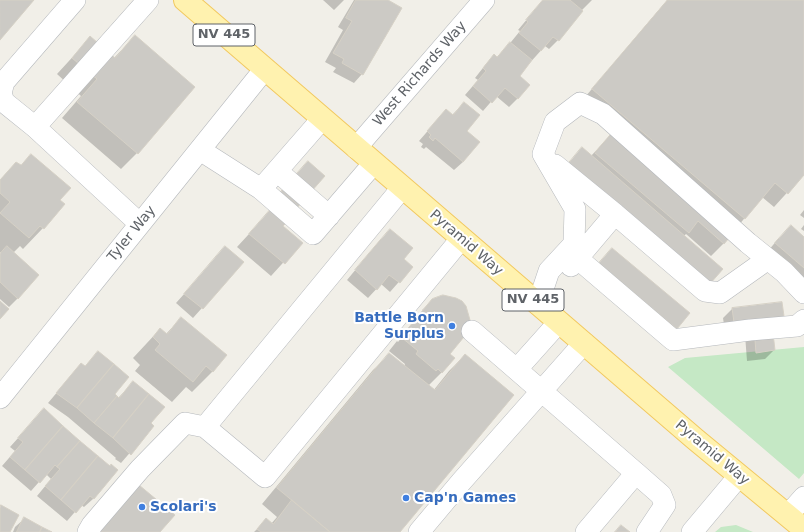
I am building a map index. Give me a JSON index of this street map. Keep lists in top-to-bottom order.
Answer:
{
  "streets": {
    "main road": ["NV 445", "Pyramid Way"],
    "street": ["West Richards Way", "Tyler Way"]
  },
  "crossings": [
    ["West Richards Way", "Pyramid Way"],
    ["Tyler Way", "Pyramid Way"]
  ],
  "places": ["Battle Born Surplus", "Cap'n Games", "Scolari's"]
}
